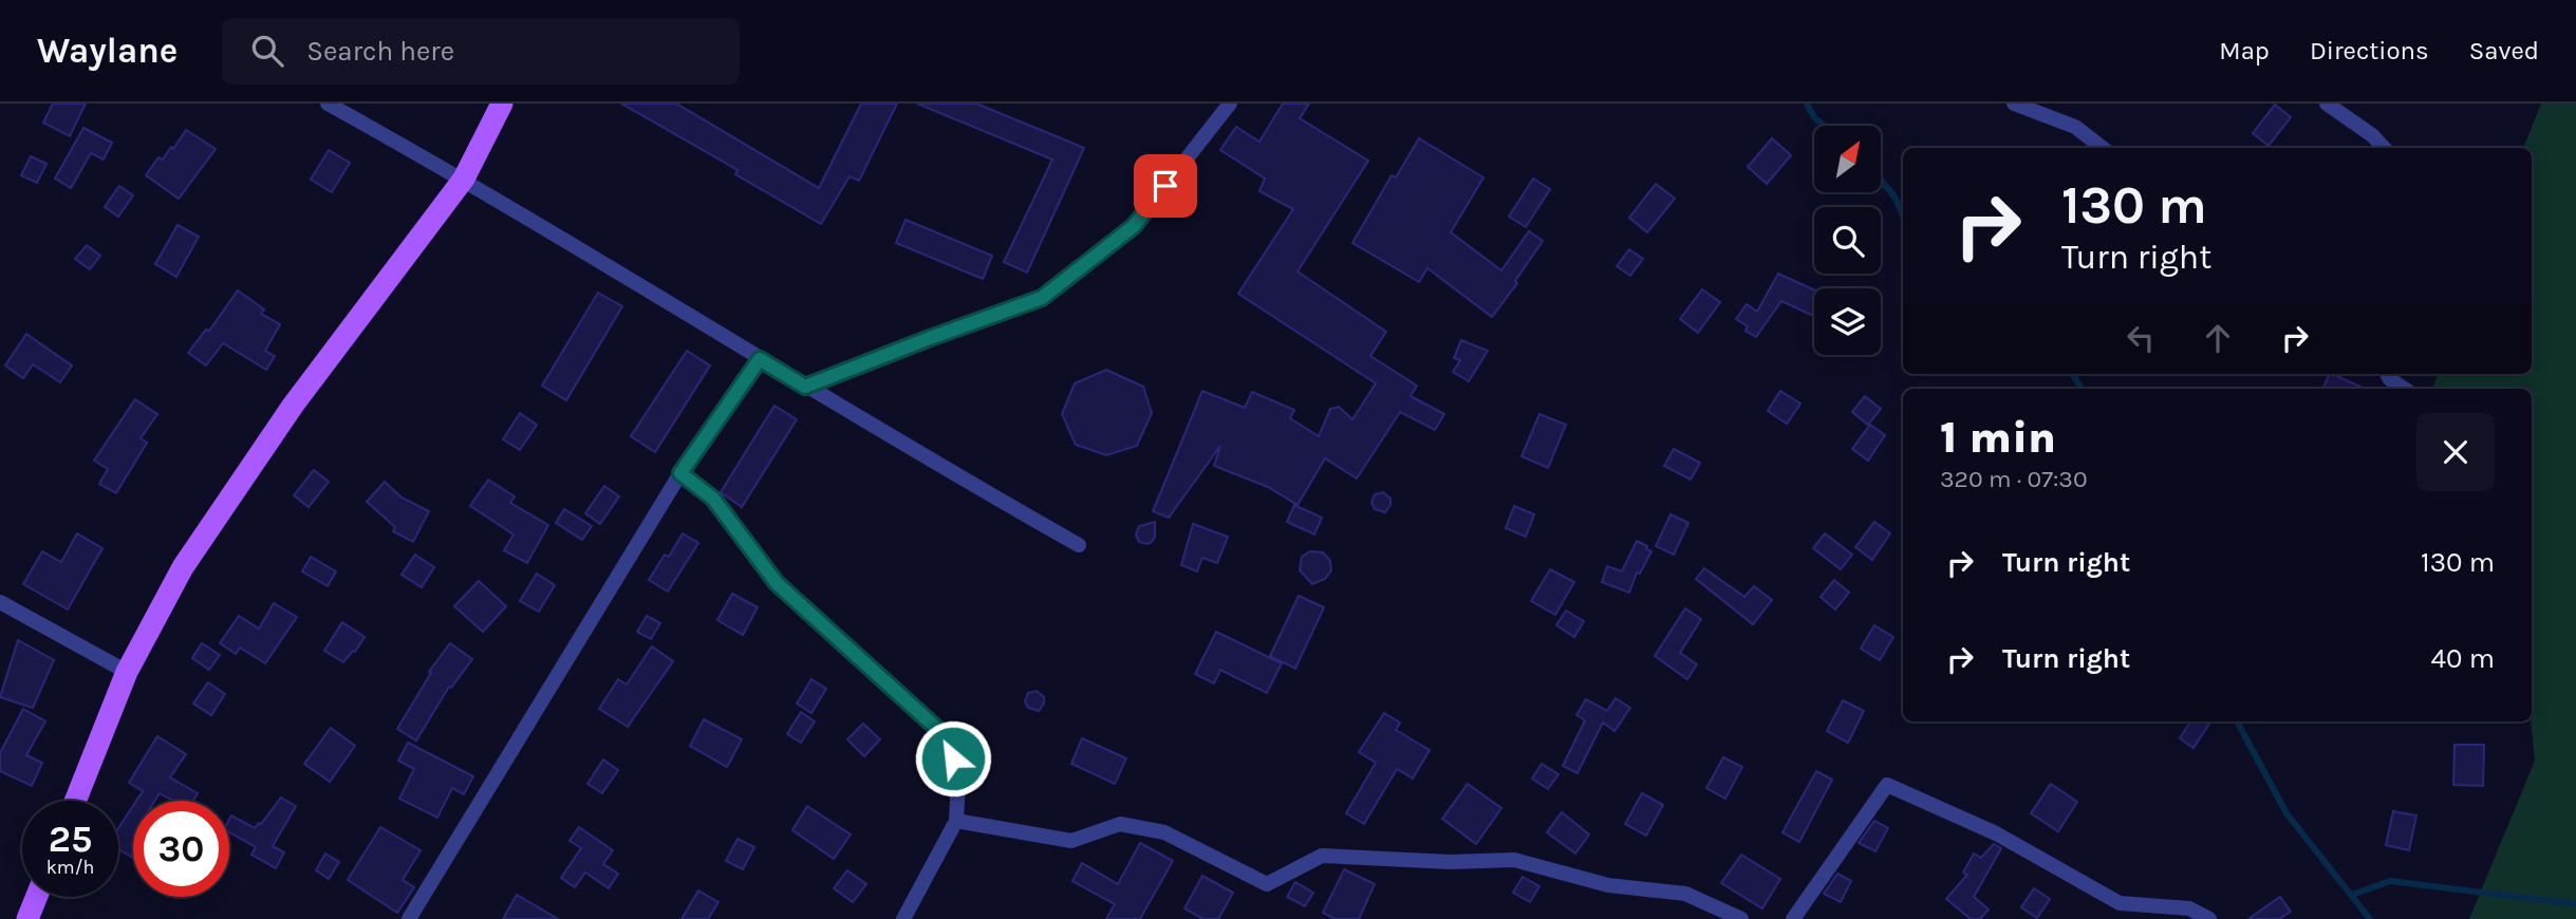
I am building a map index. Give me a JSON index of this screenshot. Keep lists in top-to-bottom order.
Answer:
{
  "north": "top right",
  "page": {
    "header": "Waylane",
    "search": "Search here",
    "nav": ["Map", "Directions", "Saved"],
    "turn": ["130 m", "Turn right"],
    "heading": ["1 min", "320 m · 07:30"],
    "list": [
      {
        "name": "Turn right",
        "value": "130 m"
      },
      {
        "name": "Turn right",
        "value": "40 m"
      }
    ],
    "speed": "25 km/h",
    "limit": "30"
  }
}
